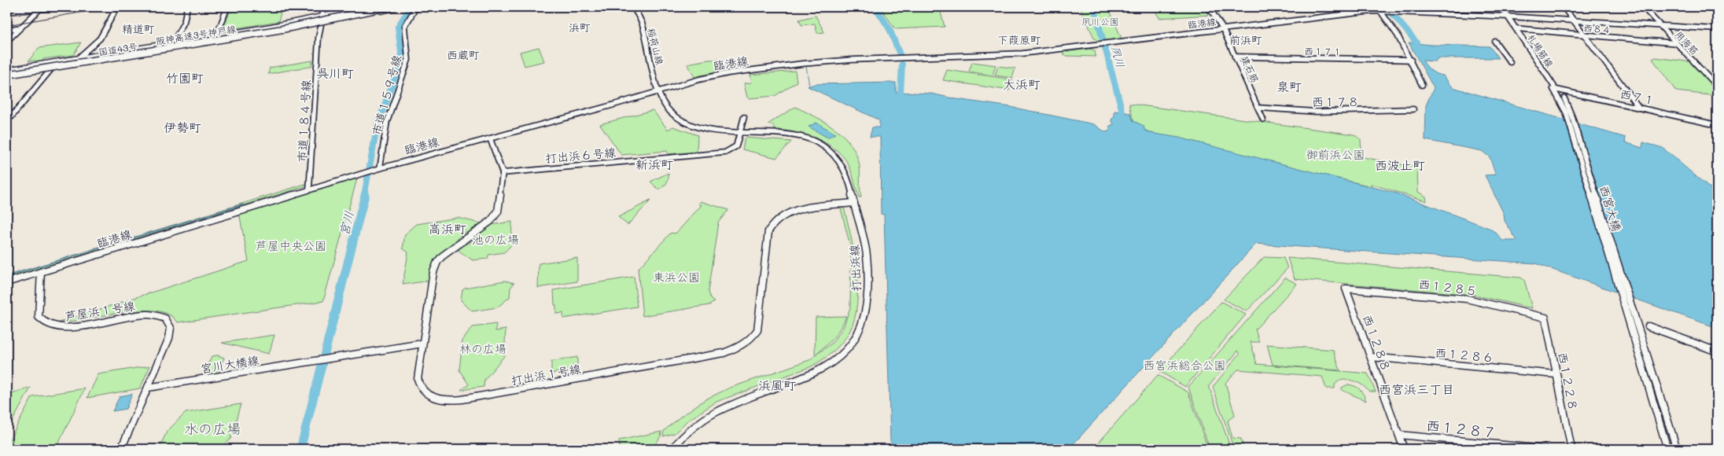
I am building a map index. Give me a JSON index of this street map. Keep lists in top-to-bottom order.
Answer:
{
  "streets": {
    "highway": ["阪神高速3号神戸線", "国道43号"],
    "street": [
      "臨港線",
      "西８４",
      "用海筋",
      "稲荷山線",
      "札場筋線",
      "西１７１",
      "建石筋",
      "市道１５９号線",
      "西７１",
      "西１７８",
      "市道１８４号線",
      "打出浜６号線",
      "西宮大橋",
      "打出浜線",
      "西１２８５",
      "芦屋浜１号線",
      "西１２８８",
      "西１２８６",
      "宮川大橋線",
      "打出浜１号線",
      "西１２２８",
      "西１２８７"
    ]
  },
  "crossings": [
    ["臨港線", "用海筋"],
    ["臨港線", "稲荷山線"],
    ["臨港線", "札場筋線"],
    ["臨港線", "建石筋"],
    ["臨港線", "市道１５９号線"],
    ["臨港線", "市道１８４号線"],
    ["臨港線", "打出浜線"],
    ["臨港線", "芦屋浜１号線"],
    ["臨港線", "打出浜１号線"],
    ["西８４", "用海筋"],
    ["西８４", "札場筋線"],
    ["阪神高速3号神戸線", "国道43号"],
    ["稲荷山線", "打出浜線"],
    ["国道43号", "市道１８４号線"],
    ["札場筋線", "西７１"],
    ["札場筋線", "西宮大橋"],
    ["西１７１", "建石筋"],
    ["建石筋", "西１７８"],
    ["打出浜６号線", "打出浜線"],
    ["打出浜６号線", "打出浜１号線"],
    ["打出浜線", "打出浜１号線"],
    ["西１２８５", "西１２８８"],
    ["西１２８５", "西１２２８"],
    ["芦屋浜１号線", "宮川大橋線"],
    ["西１２８８", "西１２８６"],
    ["西１２８８", "西１２８７"],
    ["西１２８６", "西１２２８"],
    ["宮川大橋線", "打出浜１号線"]
  ],
  "districts": [
    "浜町",
    "精道町",
    "下葭原町",
    "前浜町",
    "西蔵町",
    "呉川町",
    "竹園町",
    "大浜町",
    "泉町",
    "伊勢町",
    "新浜町",
    "西波止町",
    "高浜町",
    "浜風町",
    "西宮浜三丁目"
  ],
  "water": ["夙川", "宮川"],
  "parks": [
    "夙川公園",
    "御前浜公園",
    "池の広場",
    "芦屋中央公園",
    "東浜公園",
    "林の広場",
    "西宮浜総合公園",
    "水の広場"
  ]
}
